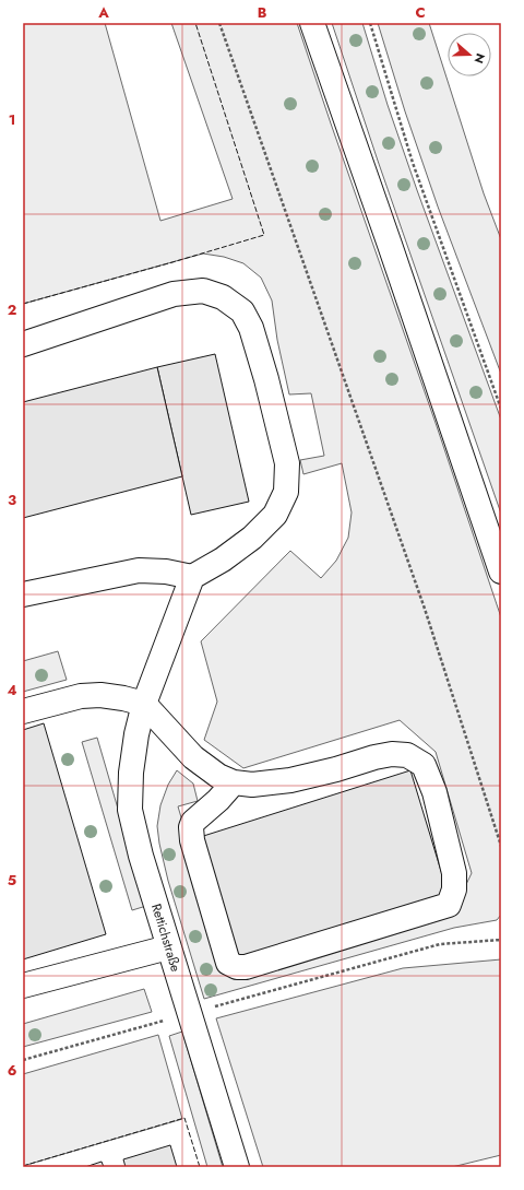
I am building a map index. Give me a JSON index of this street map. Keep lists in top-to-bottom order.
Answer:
{
  "streets": {
    "main road": ["Rettichstraße"]
  },
  "north": "right",
  "grid": {
    "columns": ["A", "B", "C"],
    "rows": [
      "1",
      "2",
      "3",
      "4",
      "5",
      "6"
    ]
  }
}
